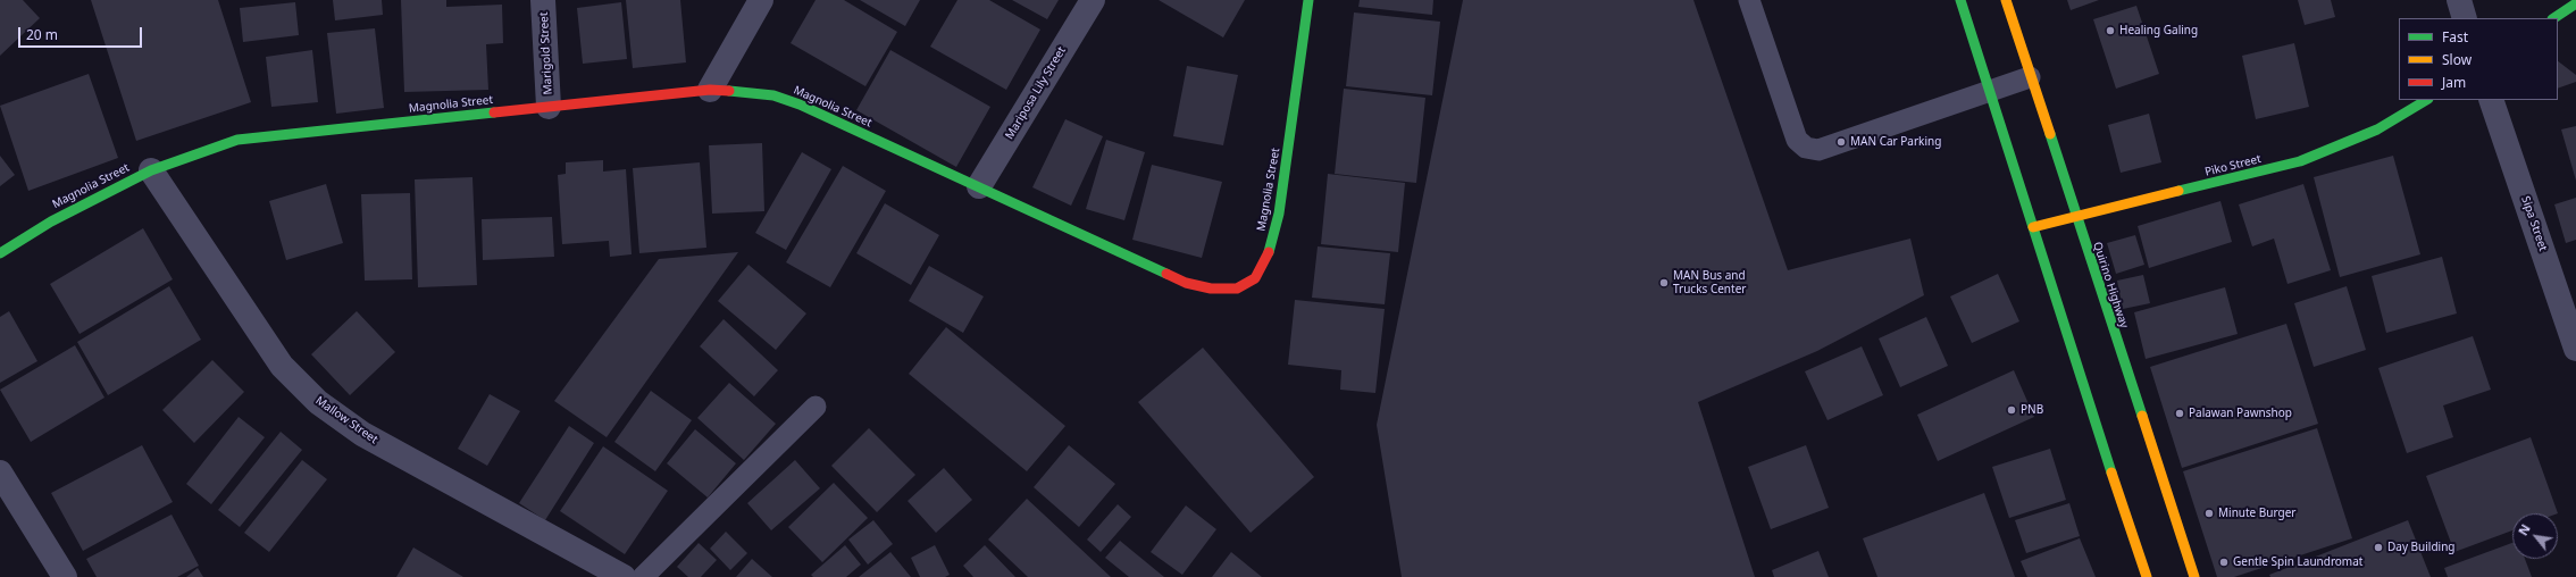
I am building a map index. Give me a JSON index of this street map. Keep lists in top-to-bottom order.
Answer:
{
  "streets": {
    "street": [
      "Marigold Street",
      "Mariposa Lily Street",
      "Magnolia Street",
      "Piko Street",
      "Sipa Street",
      "Quirino Highway",
      "Mallow Street"
    ]
  },
  "crossings": [
    ["Marigold Street", "Magnolia Street"],
    ["Mariposa Lily Street", "Magnolia Street"],
    ["Magnolia Street", "Mallow Street"],
    ["Piko Street", "Quirino Highway"]
  ],
  "places": [
    "Healing Galing",
    "MAN Car Parking",
    "MAN Bus and Trucks Center",
    "PNB",
    "Palawan Pawnshop",
    "Minute Burger",
    "Day Building",
    "Gentle Spin Laundromat"
  ],
  "legend": ["Fast", "Slow", "Jam"],
  "scale_bar": "20 m",
  "north": "top left"
}
